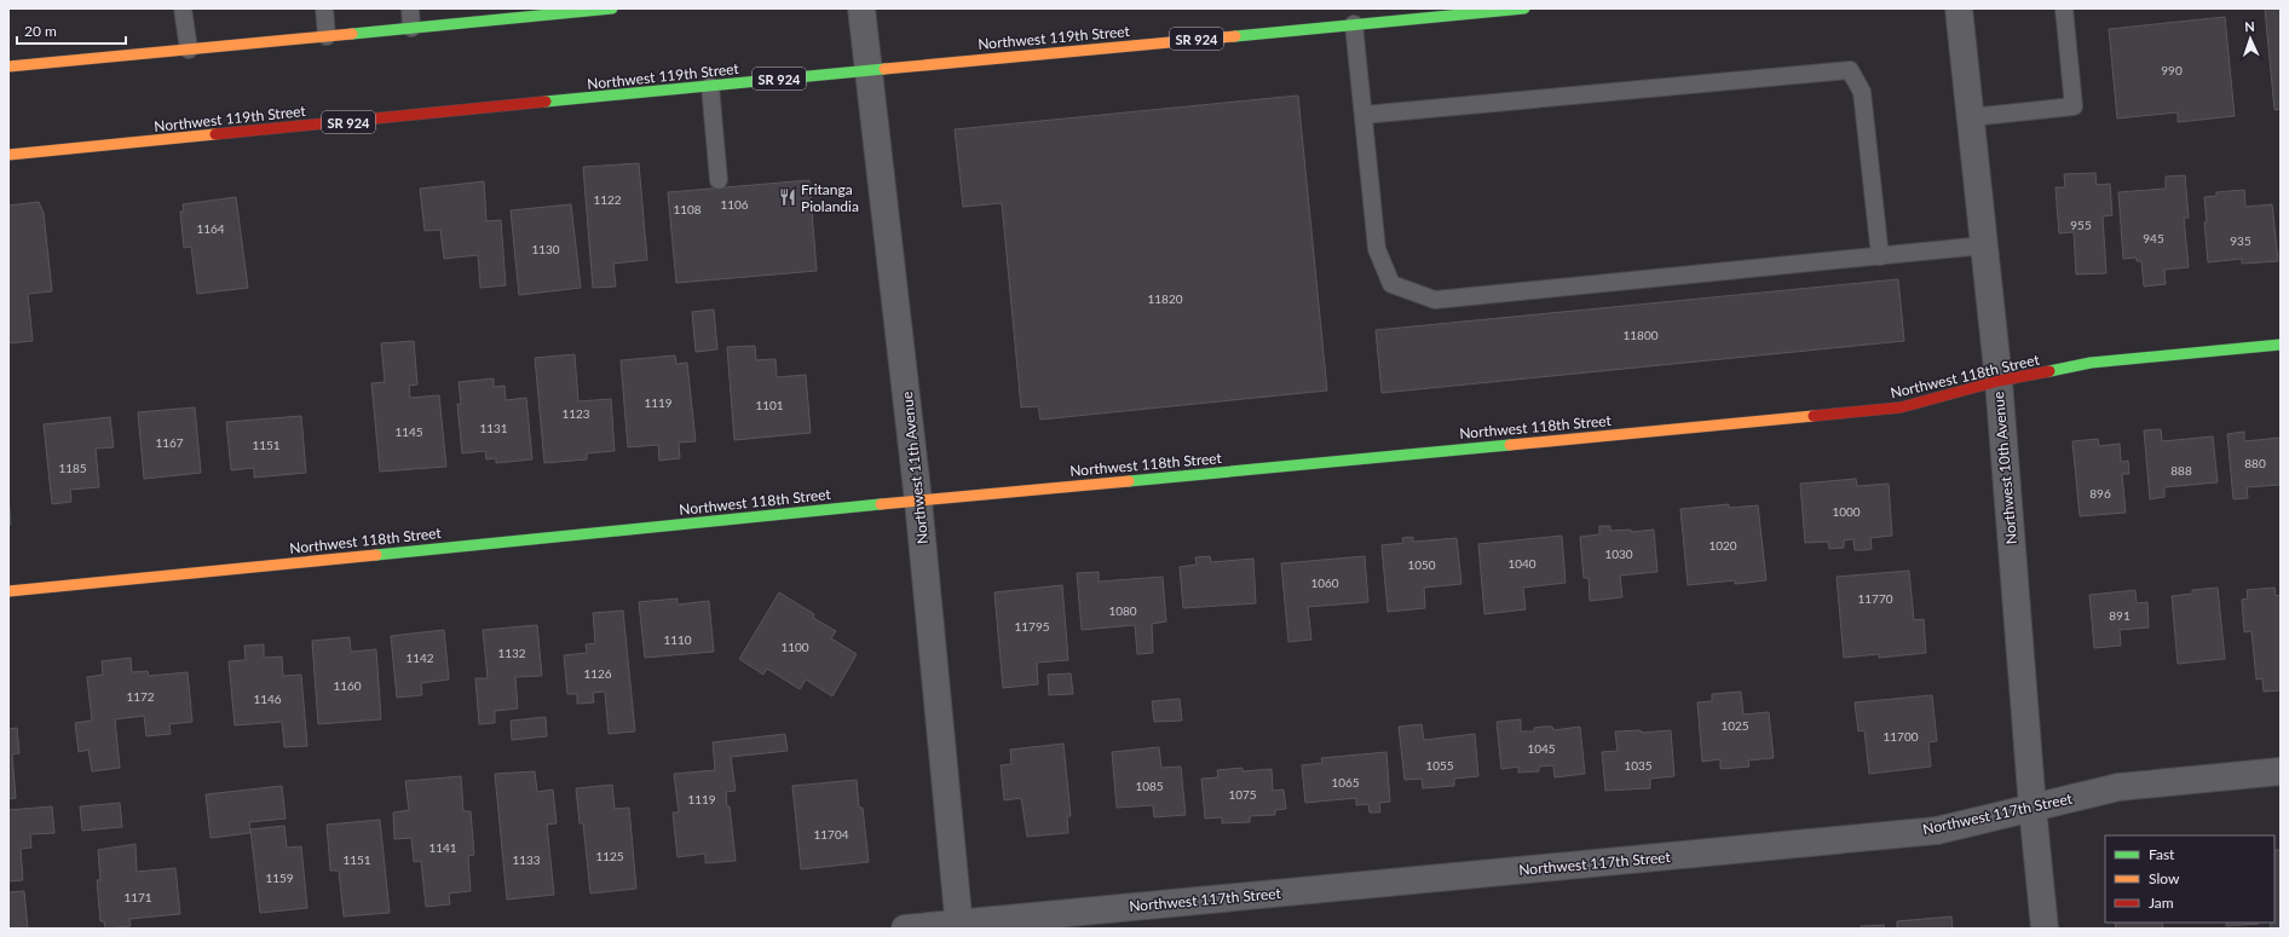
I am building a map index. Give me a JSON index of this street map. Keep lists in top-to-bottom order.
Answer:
{
  "streets": {
    "main road": ["Northwest 119th Street", "SR 924", "Northwest 118th Street"],
    "street": ["Northwest 11th Avenue", "Northwest 10th Avenue", "Northwest 117th Street"]
  },
  "crossings": [
    ["Northwest 119th Street", "Northwest 11th Avenue"],
    ["Northwest 118th Street", "Northwest 11th Avenue"],
    ["Northwest 118th Street", "Northwest 10th Avenue"],
    ["Northwest 11th Avenue", "Northwest 117th Street"],
    ["Northwest 10th Avenue", "Northwest 117th Street"]
  ],
  "places": {
    "restaurant": ["Fritanga Piolandia"]
  },
  "house_numbers": [
    "990",
    "1122",
    "1106",
    "1108",
    "955",
    "1164",
    "945",
    "935",
    "1130",
    "11820",
    "11800",
    "1119",
    "1101",
    "1123",
    "1131",
    "1145",
    "1167",
    "1151",
    "880",
    "1185",
    "888",
    "896",
    "1000",
    "1020",
    "1030",
    "1040",
    "1050",
    "1060",
    "11770",
    "1080",
    "891",
    "11795",
    "1110",
    "1100",
    "1132",
    "1142",
    "1126",
    "1160",
    "1172",
    "1146",
    "1025",
    "11700",
    "1045",
    "1055",
    "1035",
    "1065",
    "1085",
    "1075",
    "1119",
    "11704",
    "1141",
    "1125",
    "1151",
    "1133",
    "1159",
    "1171"
  ],
  "legend": ["Fast", "Slow", "Jam"],
  "scale_bar": "20 m",
  "north": "top"
}
